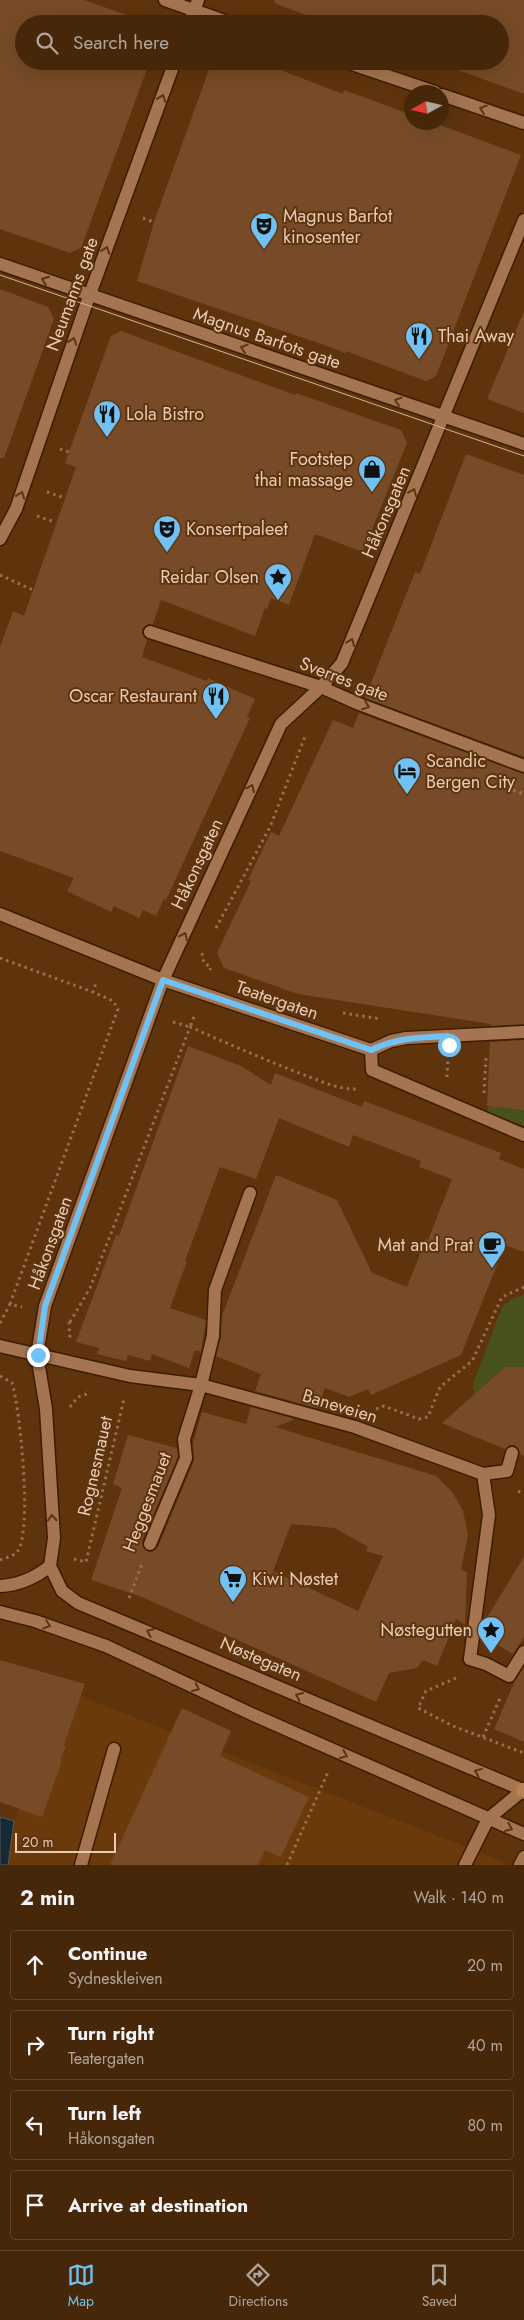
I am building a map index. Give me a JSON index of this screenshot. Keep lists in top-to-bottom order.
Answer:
{
  "streets": {
    "street": [
      "Neumanns gate",
      "Magnus Barfots gate",
      "Håkonsgaten",
      "Sverres gate",
      "Teatergaten",
      "Baneveien",
      "Heggesmauet",
      "Nøstegaten"
    ],
    "path": ["Rognesmauet"]
  },
  "crossings": [
    ["Neumanns gate", "Magnus Barfots gate"],
    ["Magnus Barfots gate", "Håkonsgaten"],
    ["Håkonsgaten", "Sverres gate"],
    ["Håkonsgaten", "Teatergaten"],
    ["Håkonsgaten", "Baneveien"],
    ["Håkonsgaten", "Nøstegaten"],
    ["Baneveien", "Rognesmauet"],
    ["Baneveien", "Heggesmauet"]
  ],
  "one_way": [
    "Neumanns gate",
    "Magnus Barfots gate",
    "Håkonsgaten",
    "Sverres gate"
  ],
  "places": {
    "theatre": ["Magnus Barfot kinosenter", "Konsertpaleet"],
    "restaurant": ["Thai Away", "Lola Bistro", "Oscar Restaurant"],
    "shop": ["Footstep thai massage"],
    "place": ["Reidar Olsen", "Nøstegutten"],
    "hotel": ["Scandic Bergen City"],
    "cafe": ["Mat and Prat"],
    "supermarket": ["Kiwi Nøstet"]
  },
  "scale_bar": "20 m",
  "north": "left",
  "page": {
    "search": "Search here",
    "scale": "20 m",
    "heading": ["2 min", "Walk · 140 m"],
    "list": [
      ["Continue", "Sydneskleiven", "20 m"],
      ["Turn right", "Teatergaten", "40 m"],
      ["Turn left", "Håkonsgaten", "80 m"],
      "Arrive at destination"
    ],
    "nav": ["Map", "Directions", "Saved"]
  }
}
